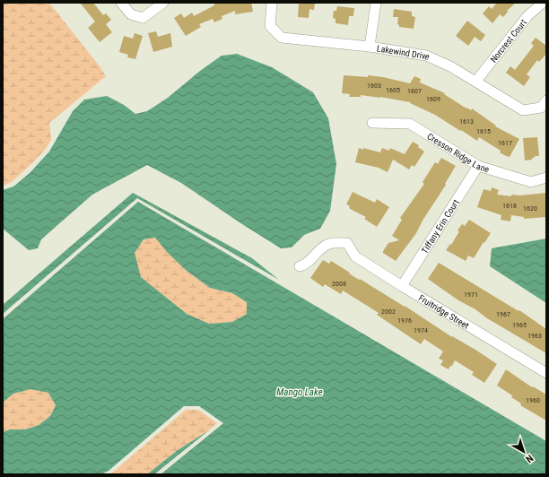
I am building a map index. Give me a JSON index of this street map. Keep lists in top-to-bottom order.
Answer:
{
  "streets": {
    "street": [
      "Norcrest Court",
      "Lakewind Drive",
      "Cresson Ridge Lane",
      "Tiffany Erin Court",
      "Fruitridge Street"
    ]
  },
  "crossings": [
    ["Norcrest Court", "Lakewind Drive"],
    ["Cresson Ridge Lane", "Tiffany Erin Court"],
    ["Tiffany Erin Court", "Fruitridge Street"]
  ],
  "water": ["Mango Lake"],
  "house_numbers": [
    "1603",
    "1605",
    "1607",
    "1609",
    "1613",
    "1615",
    "1617",
    "1618",
    "1620",
    "2008",
    "1971",
    "2002",
    "1967",
    "1976",
    "1965",
    "1974",
    "1963",
    "1960"
  ],
  "north": "bottom right"
}
